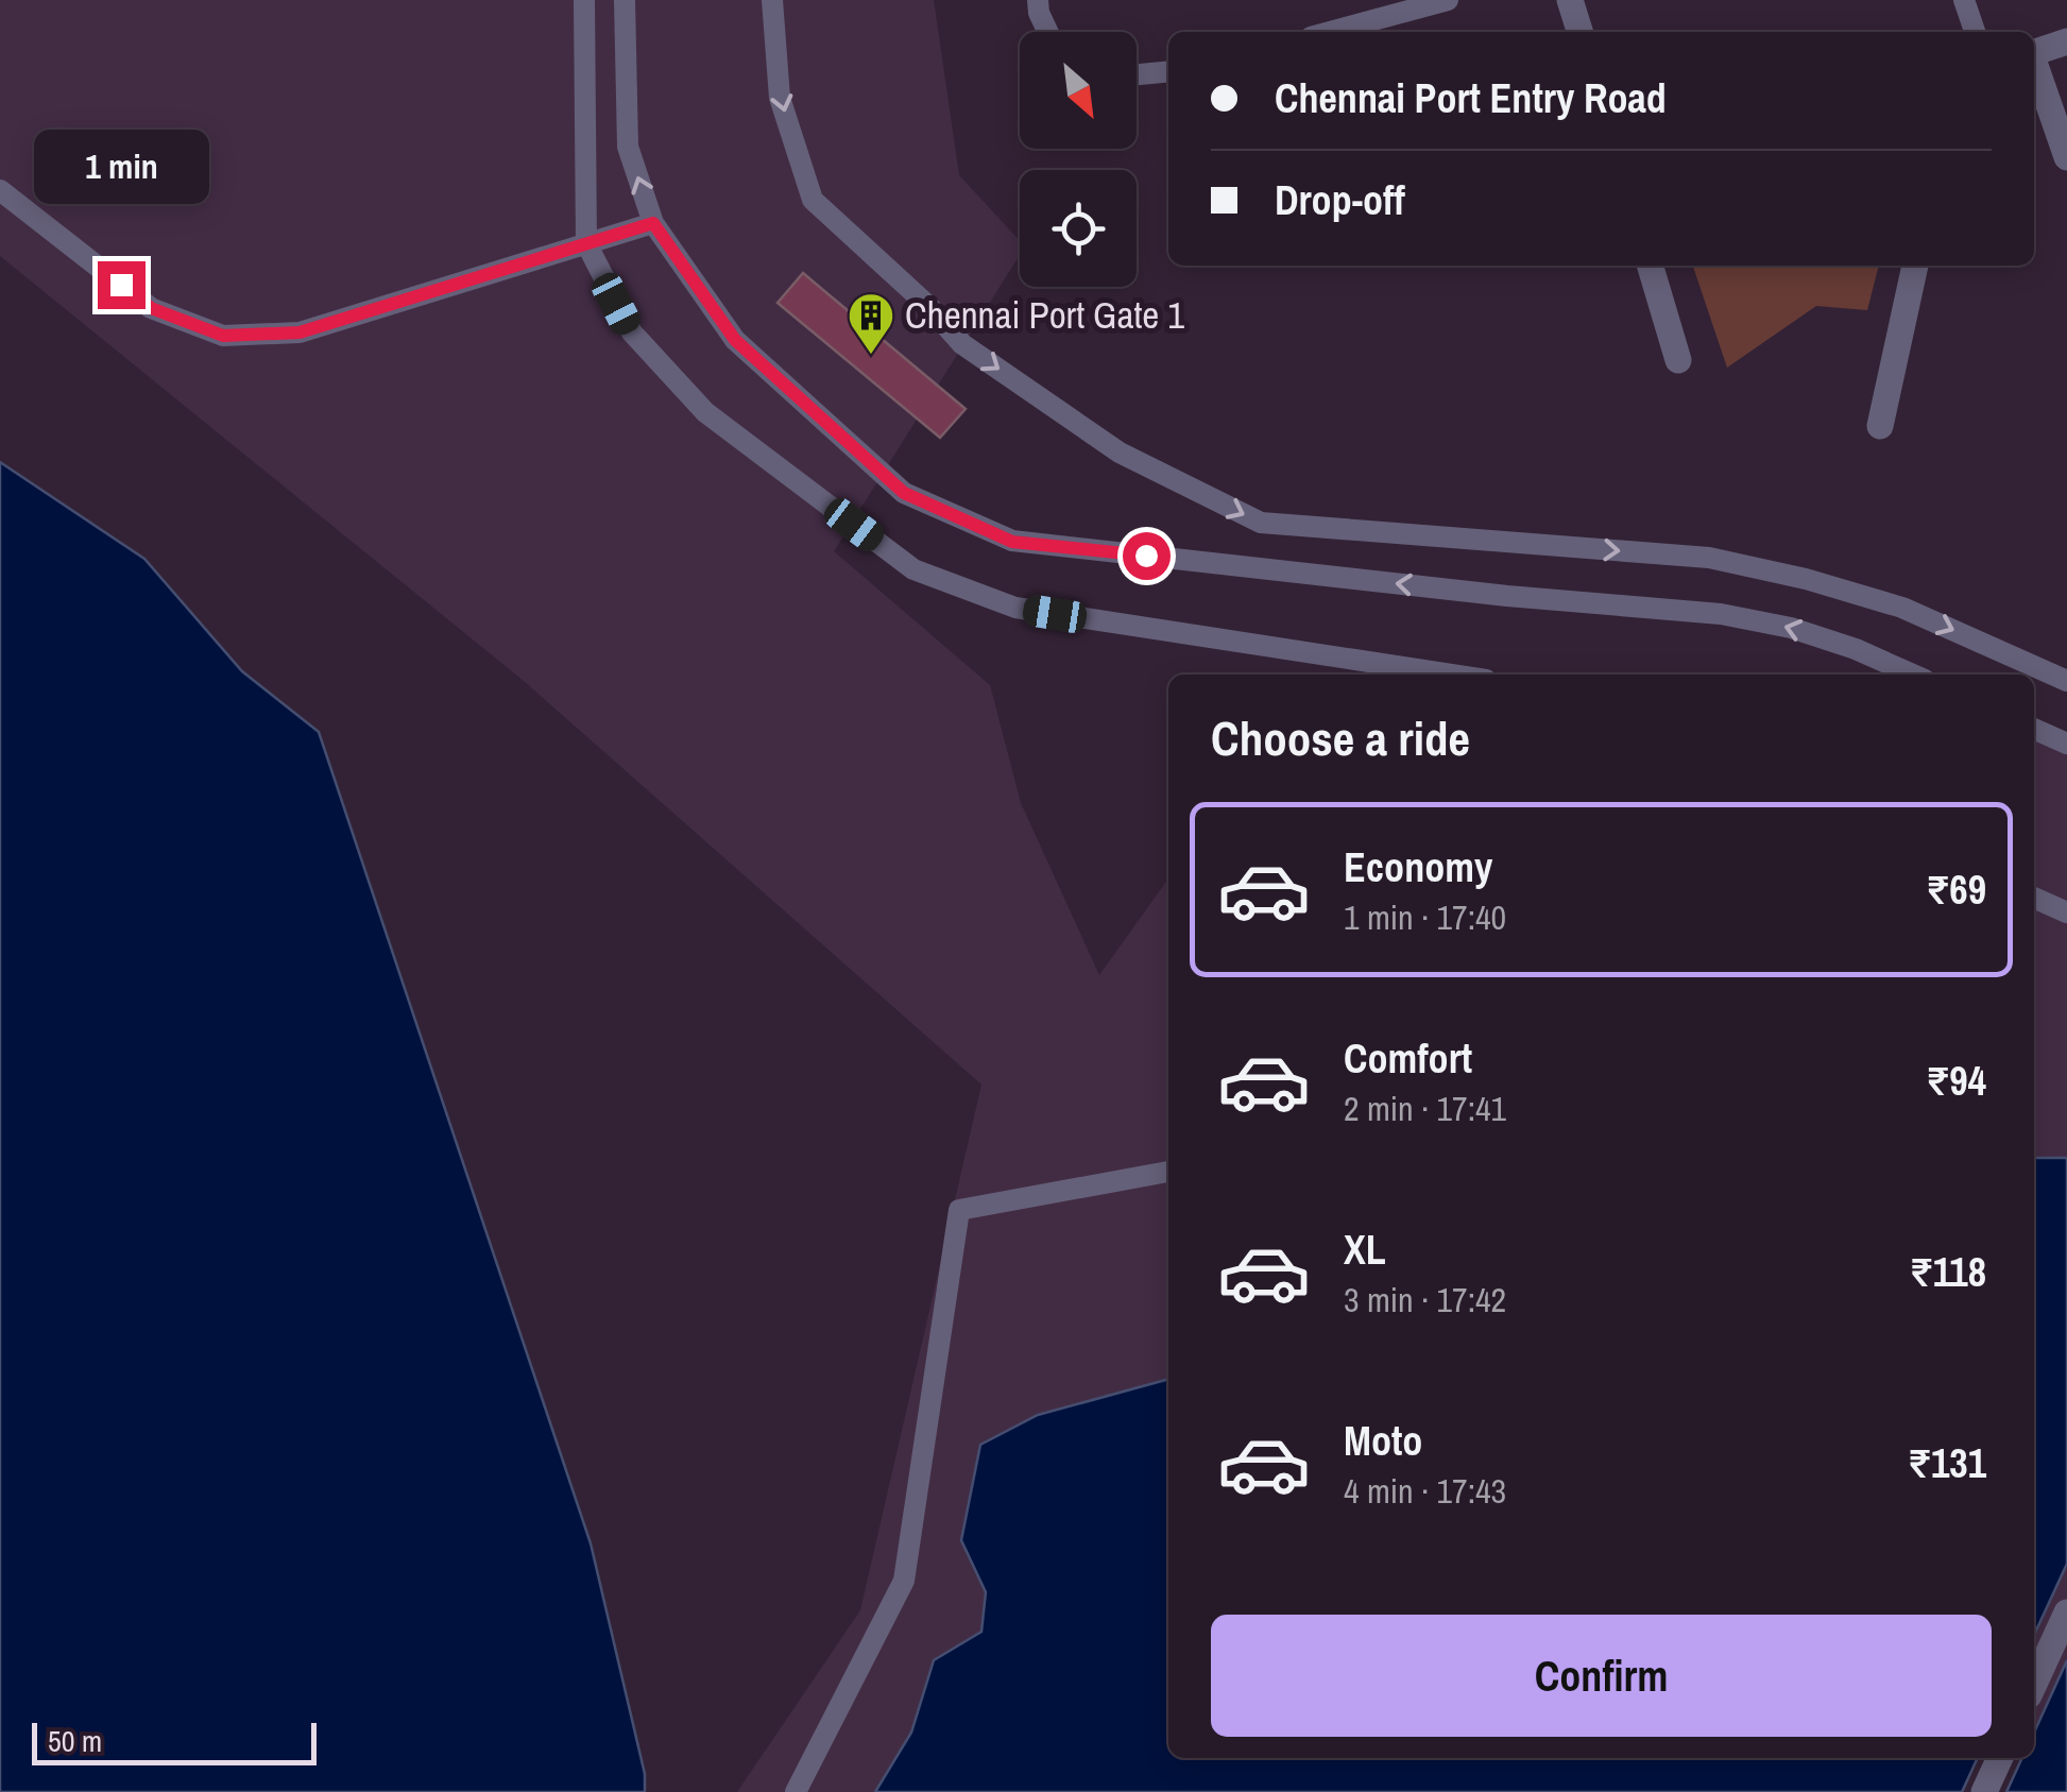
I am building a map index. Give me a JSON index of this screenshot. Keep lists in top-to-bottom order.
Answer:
{
  "places": {
    "building": ["Chennai Port Gate 1"]
  },
  "scale_bar": "50 m",
  "north": "bottom right",
  "page": {
    "banner": ["Chennai Port Entry Road", "Drop-off"],
    "bubble": "1 min",
    "heading": "Choose a ride",
    "list": [
      {
        "name": "Economy",
        "note": "1 min · 17:40",
        "value": "₹69"
      },
      {
        "name": "Comfort",
        "note": "2 min · 17:41",
        "value": "₹94"
      },
      {
        "name": "XL",
        "note": "3 min · 17:42",
        "value": "₹118"
      },
      {
        "name": "Moto",
        "note": "4 min · 17:43",
        "value": "₹131"
      }
    ],
    "buttons": "Confirm",
    "scale": "50 m"
  }
}
